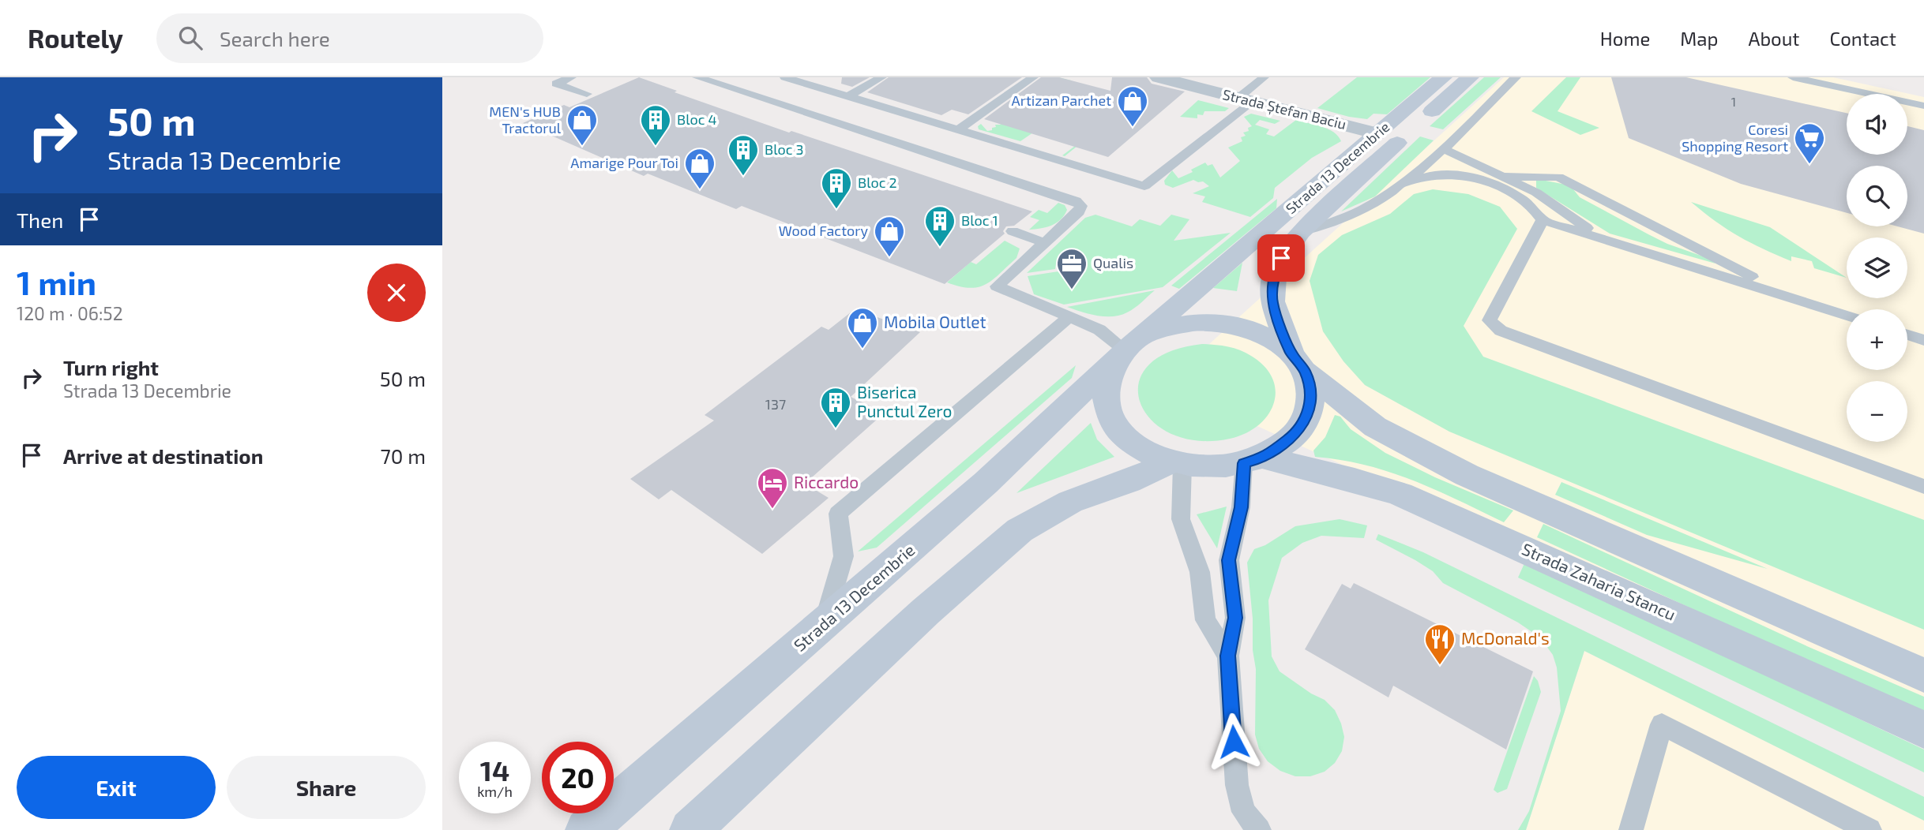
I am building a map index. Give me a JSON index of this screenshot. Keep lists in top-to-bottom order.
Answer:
{
  "streets": {
    "main road": ["Strada 13 Decembrie", "Strada Zaharia Stancu"],
    "street": ["Strada Ștefan Baciu"]
  },
  "crossings": [
    ["Strada Ștefan Baciu", "Strada 13 Decembrie"],
    ["Strada 13 Decembrie", "Strada Zaharia Stancu"]
  ],
  "places": {
    "shop": [
      "Artizan Parchet",
      "MEN's HUB Tractorul",
      "Amarige Pour Toi",
      "Wood Factory",
      "Mobila Outlet"
    ],
    "building": [
      "Bloc 4",
      "Bloc 3",
      "Bloc 2",
      "Bloc 1",
      "Biserica Punctul Zero"
    ],
    "supermarket": ["Coresi Shopping Resort"],
    "office": ["Qualis"],
    "hotel": ["Riccardo"],
    "restaurant": ["McDonald's"]
  },
  "house_numbers": ["1", "137"],
  "page": {
    "header": "Routely",
    "search": "Search here",
    "nav": [
      "Home",
      "Map",
      "About",
      "Contact"
    ],
    "turn": ["50 m", "Strada 13 Decembrie"],
    "map_buttons": ["+", "−"],
    "then": "Then",
    "heading": ["1 min", "120 m · 06:52"],
    "list": [
      {
        "name": "Turn right",
        "note": "Strada 13 Decembrie",
        "value": "50 m"
      },
      {
        "name": "Arrive at destination",
        "value": "70 m"
      }
    ],
    "speed": "14 km/h",
    "limit": "20",
    "buttons": ["Exit", "Share"]
  }
}
